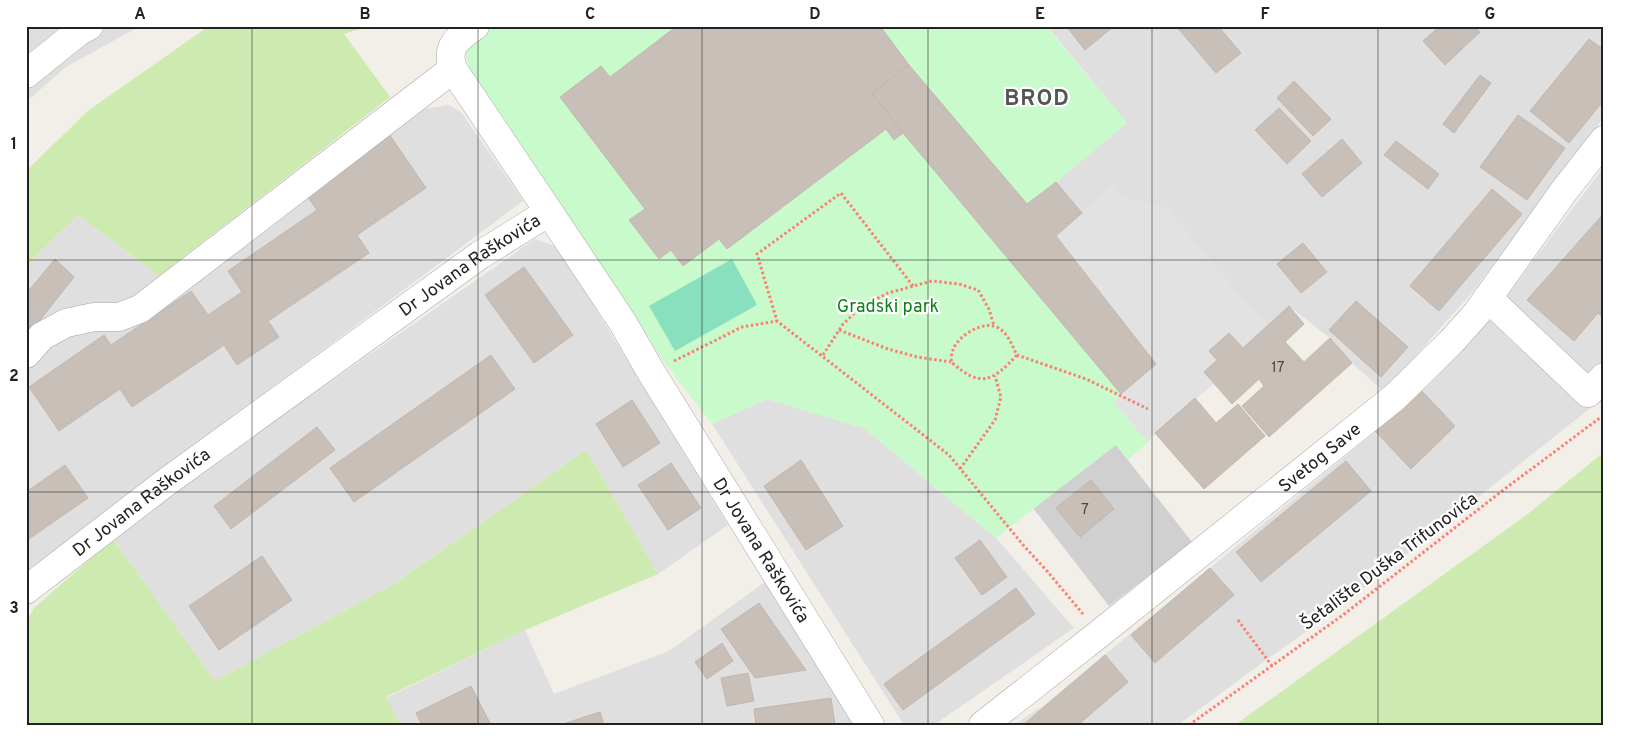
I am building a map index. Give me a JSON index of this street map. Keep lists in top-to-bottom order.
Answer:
{
  "streets": {
    "street": ["Dr Jovana Raškovića", "Svetog Save"],
    "path": ["Šetalište Duška Trifunovića"]
  },
  "districts": ["BROD"],
  "parks": ["Gradski park"],
  "house_numbers": ["17", "7"],
  "grid": {
    "columns": [
      "A",
      "B",
      "C",
      "D",
      "E",
      "F",
      "G"
    ],
    "rows": ["1", "2", "3"]
  }
}
